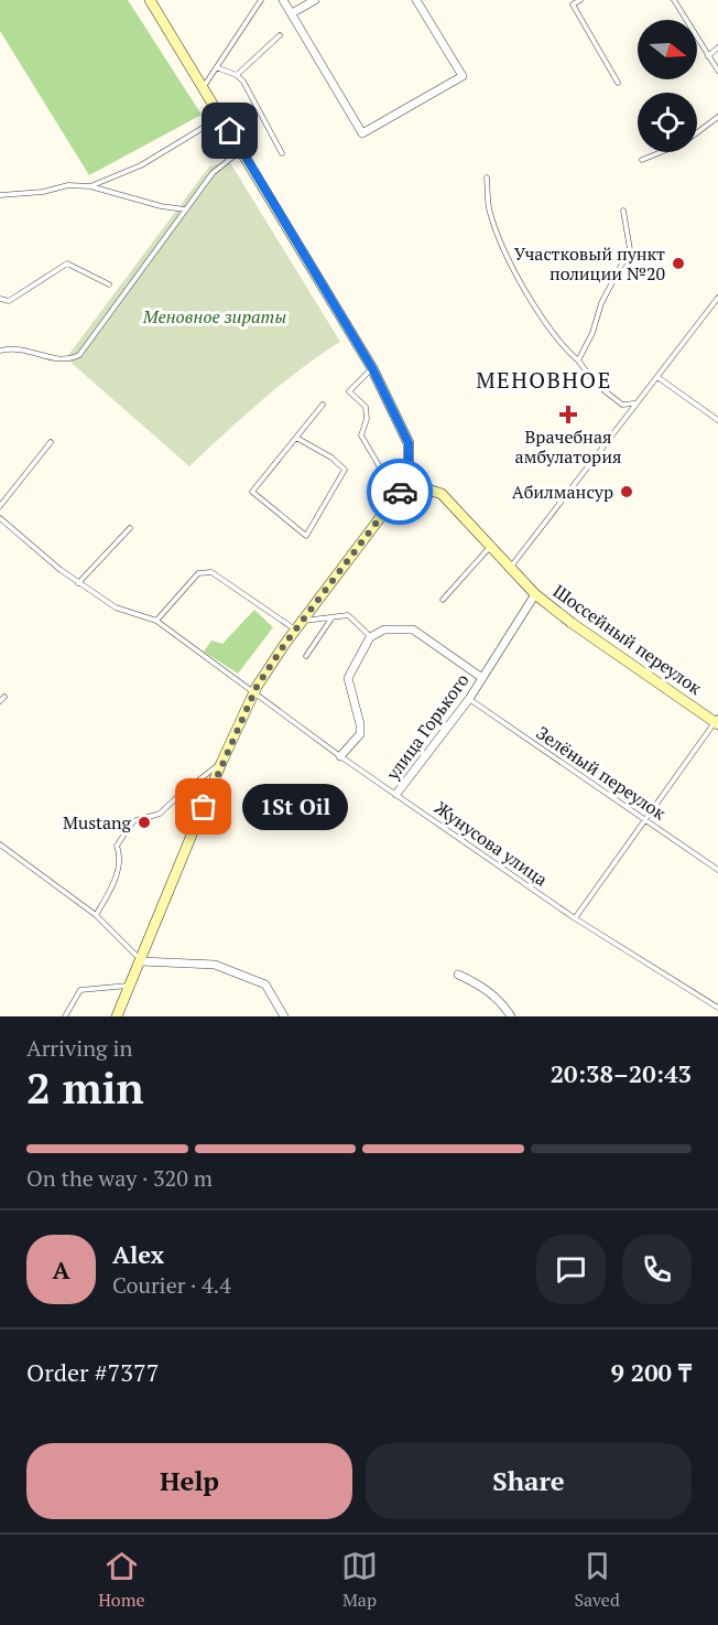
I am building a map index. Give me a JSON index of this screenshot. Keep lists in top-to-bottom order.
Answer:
{
  "streets": {
    "main road": ["Шоссейный переулок"],
    "street": ["улица Горького"],
    "lane": ["Зелёный переулок", "Жунусова улица"]
  },
  "crossings": [
    ["Шоссейный переулок", "улица Горького"],
    ["улица Горького", "Зелёный переулок"],
    ["улица Горького", "Жунусова улица"]
  ],
  "districts": ["МЕНОВНОЕ"],
  "parks": ["Меновное зираты"],
  "places": {
    "other": [
      "Участковый пункт полиции №20",
      "Абилмансур",
      "1St Oil",
      "Mustang"
    ],
    "health": ["Врачебная амбулатория"]
  },
  "north": "right",
  "page": {
    "bubble": "1St Oil",
    "heading": ["2 min", "Arriving in", "20:38–20:43"],
    "panel": [
      "Alex",
      "Courier · 4.4",
      "Order #7377",
      "9 200 ₸"
    ],
    "bar": "On the way · 320 m",
    "round": "A",
    "buttons": ["Help", "Share"],
    "tabs": ["Home", "Map", "Saved"]
  }
}
